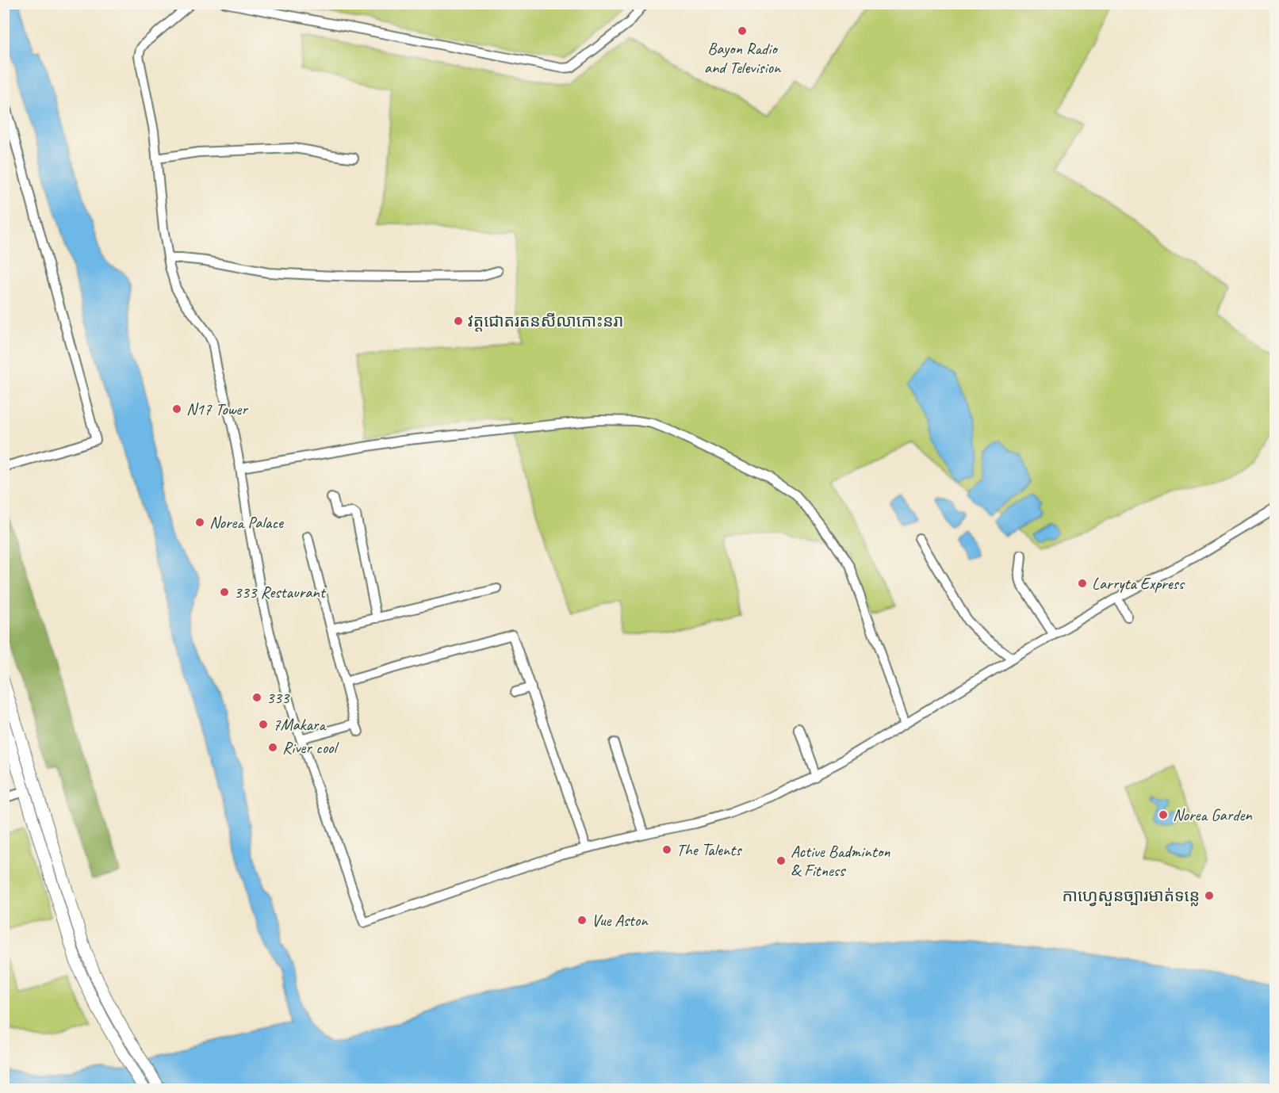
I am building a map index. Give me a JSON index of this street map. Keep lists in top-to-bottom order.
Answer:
{
  "places": [
    "Bayon Radio and Television",
    "វត្តជោតរតនសីលាកោះនរា",
    "N17 Tower",
    "Norea Palace",
    "Larryta Express",
    "333 Restaurant",
    "333",
    "7Makara",
    "River cool",
    "Norea Garden",
    "The Talents",
    "Active Badminton & Fitness",
    "កាហ្វេសួនច្បារមាត់ទន្លេ",
    "Vue Aston"
  ]
}
